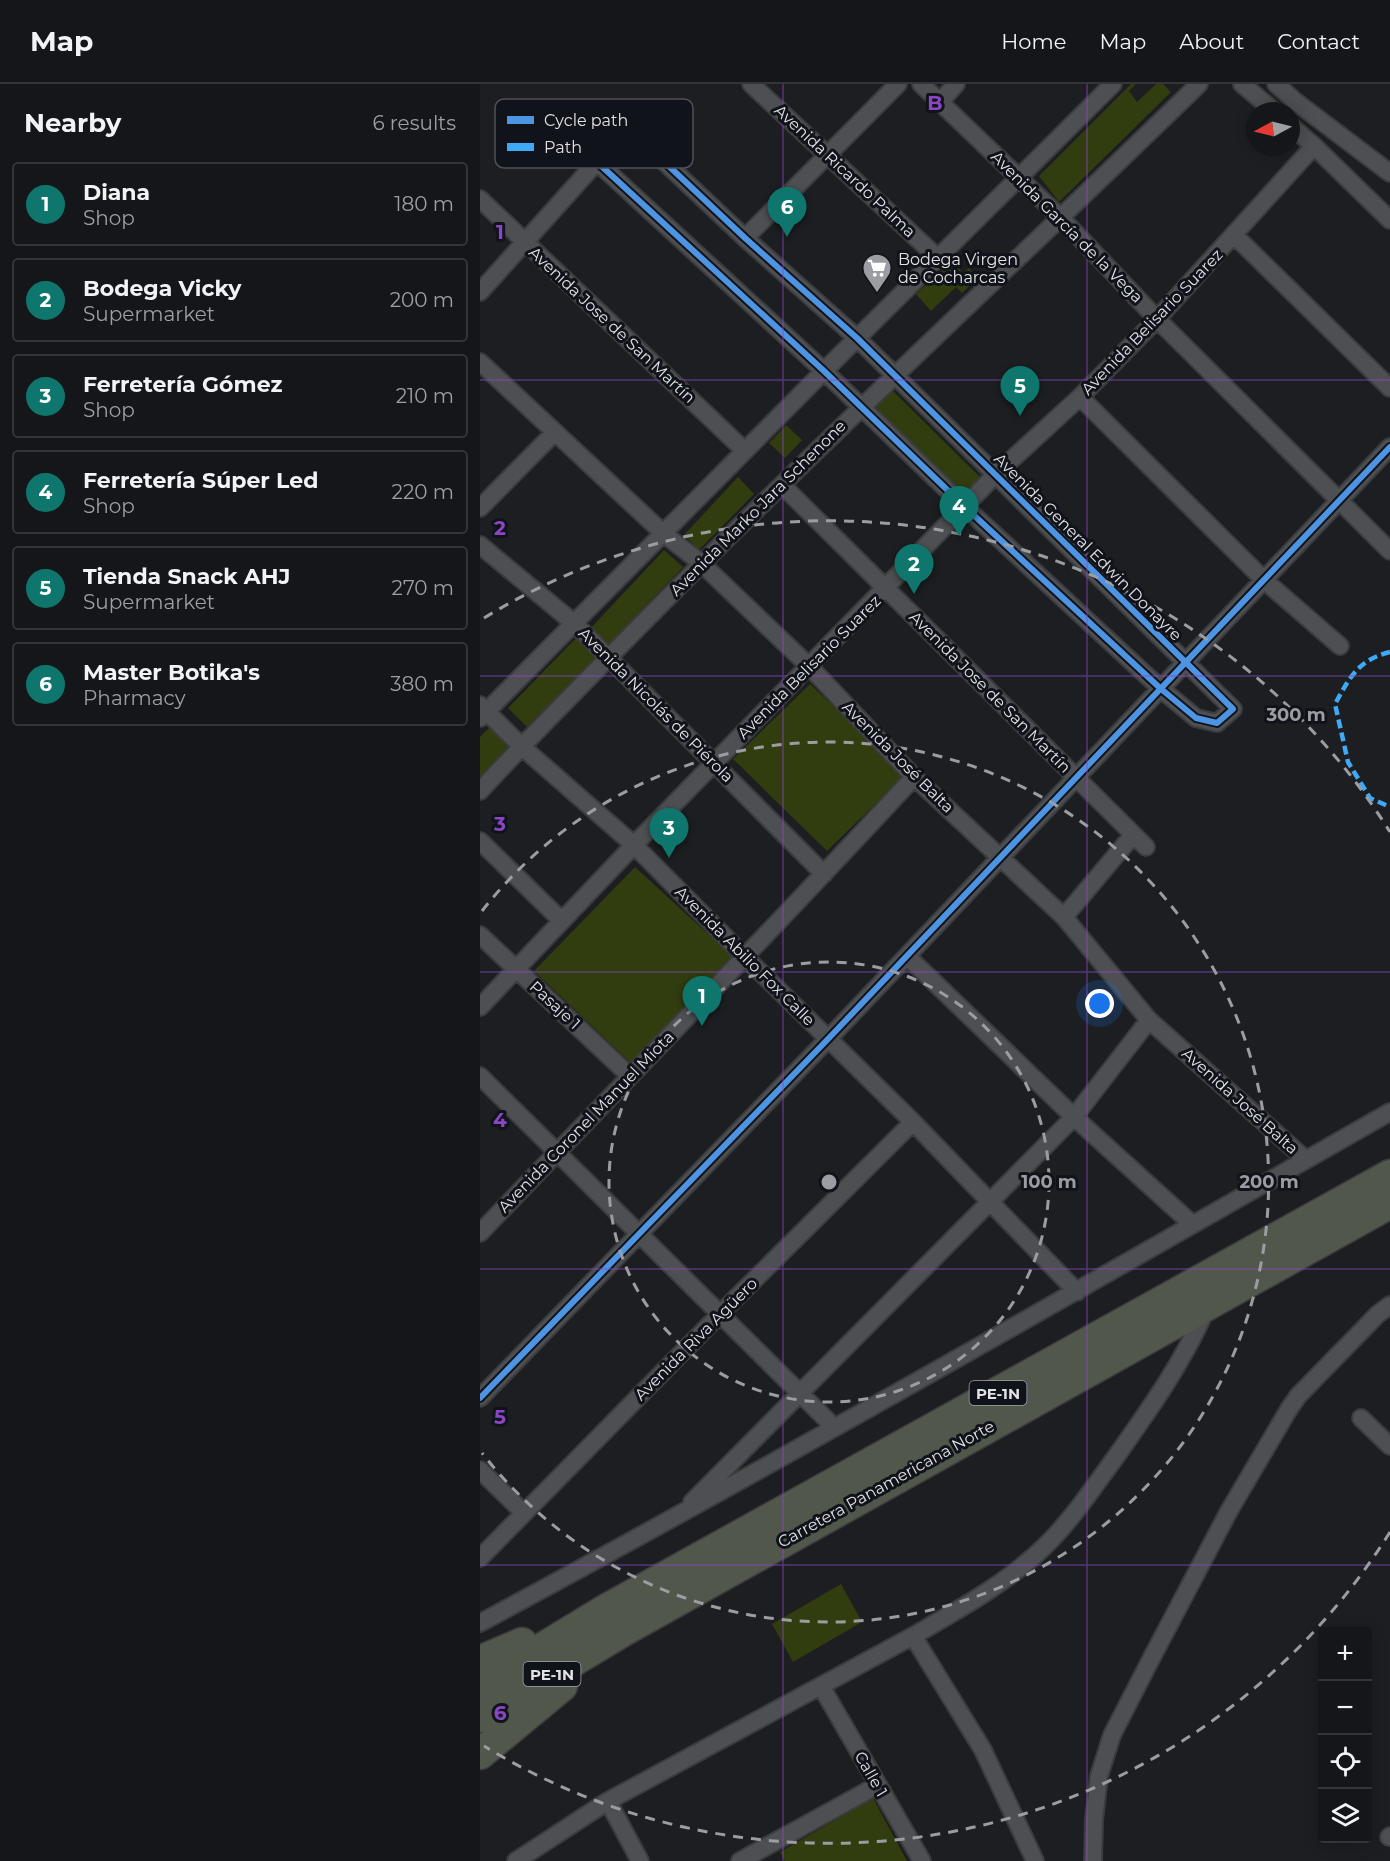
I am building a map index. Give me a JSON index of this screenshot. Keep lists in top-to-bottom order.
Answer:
{
  "streets": {
    "highway": ["PE-1N", "Carretera Panamericana Norte"],
    "street": [
      "Avenida Ricardo Palma",
      "Avenida García de la Vega",
      "Avenida Belisario Suarez",
      "Avenida Jose de San Martín",
      "Avenida Marko Jara Schenone",
      "Avenida General Edwin Donayre",
      "Avenida Nicolás de Piérola",
      "Avenida José Balta",
      "Avenida Abilio Fox Calle",
      "Pasaje 1",
      "Avenida Coronel Manuel Miota",
      "Avenida Riva Agüero",
      "Calle 1"
    ]
  },
  "crossings": [
    ["Avenida García de la Vega", "Avenida Belisario Suarez"],
    ["Avenida García de la Vega", "Avenida Marko Jara Schenone"],
    ["Avenida Belisario Suarez", "Avenida Jose de San Martín"],
    ["Avenida Belisario Suarez", "Avenida General Edwin Donayre"],
    ["Avenida Belisario Suarez", "Avenida Nicolás de Piérola"],
    ["Avenida Belisario Suarez", "Avenida José Balta"],
    ["Avenida Belisario Suarez", "Avenida Abilio Fox Calle"],
    ["Avenida Belisario Suarez", "Pasaje 1"],
    ["Avenida Jose de San Martín", "Avenida Marko Jara Schenone"],
    ["Avenida Marko Jara Schenone", "Avenida General Edwin Donayre"],
    ["Avenida Marko Jara Schenone", "Avenida Nicolás de Piérola"],
    ["Avenida Marko Jara Schenone", "Avenida José Balta"],
    ["Avenida Marko Jara Schenone", "Avenida Abilio Fox Calle"],
    ["Avenida Nicolás de Piérola", "Avenida Coronel Manuel Miota"],
    ["Avenida José Balta", "Avenida Coronel Manuel Miota"],
    ["Avenida Abilio Fox Calle", "Avenida Coronel Manuel Miota"],
    ["Avenida Abilio Fox Calle", "Avenida Riva Agüero"],
    ["Pasaje 1", "Avenida Coronel Manuel Miota"]
  ],
  "places": {
    "supermarket": ["Bodega Virgen de Cocharcas"]
  },
  "legend": ["Cycle path", "Path"],
  "north": "left",
  "page": {
    "header": "Map",
    "nav": [
      "Home",
      "Map",
      "About",
      "Contact"
    ],
    "heading": ["Nearby", "6 results"],
    "list": [
      {
        "mark": "1",
        "name": "Diana",
        "note": "Shop",
        "value": "180 m"
      },
      {
        "mark": "2",
        "name": "Bodega Vicky",
        "note": "Supermarket",
        "value": "200 m"
      },
      {
        "mark": "3",
        "name": "Ferretería Gómez",
        "note": "Shop",
        "value": "210 m"
      },
      {
        "mark": "4",
        "name": "Ferretería Súper Led",
        "note": "Shop",
        "value": "220 m"
      },
      {
        "mark": "5",
        "name": "Tienda Snack AHJ",
        "note": "Supermarket",
        "value": "270 m"
      },
      {
        "mark": "6",
        "name": "Master Botika's",
        "note": "Pharmacy",
        "value": "380 m"
      }
    ],
    "pins": [
      "6",
      "5",
      "4",
      "2",
      "3",
      "1"
    ],
    "map_buttons": ["+", "−"]
  },
  "grid": {
    "columns": ["B"],
    "rows": [
      "1",
      "2",
      "3",
      "4",
      "5",
      "6"
    ]
  },
  "rings": ["300 m", "100 m", "200 m"]
}
